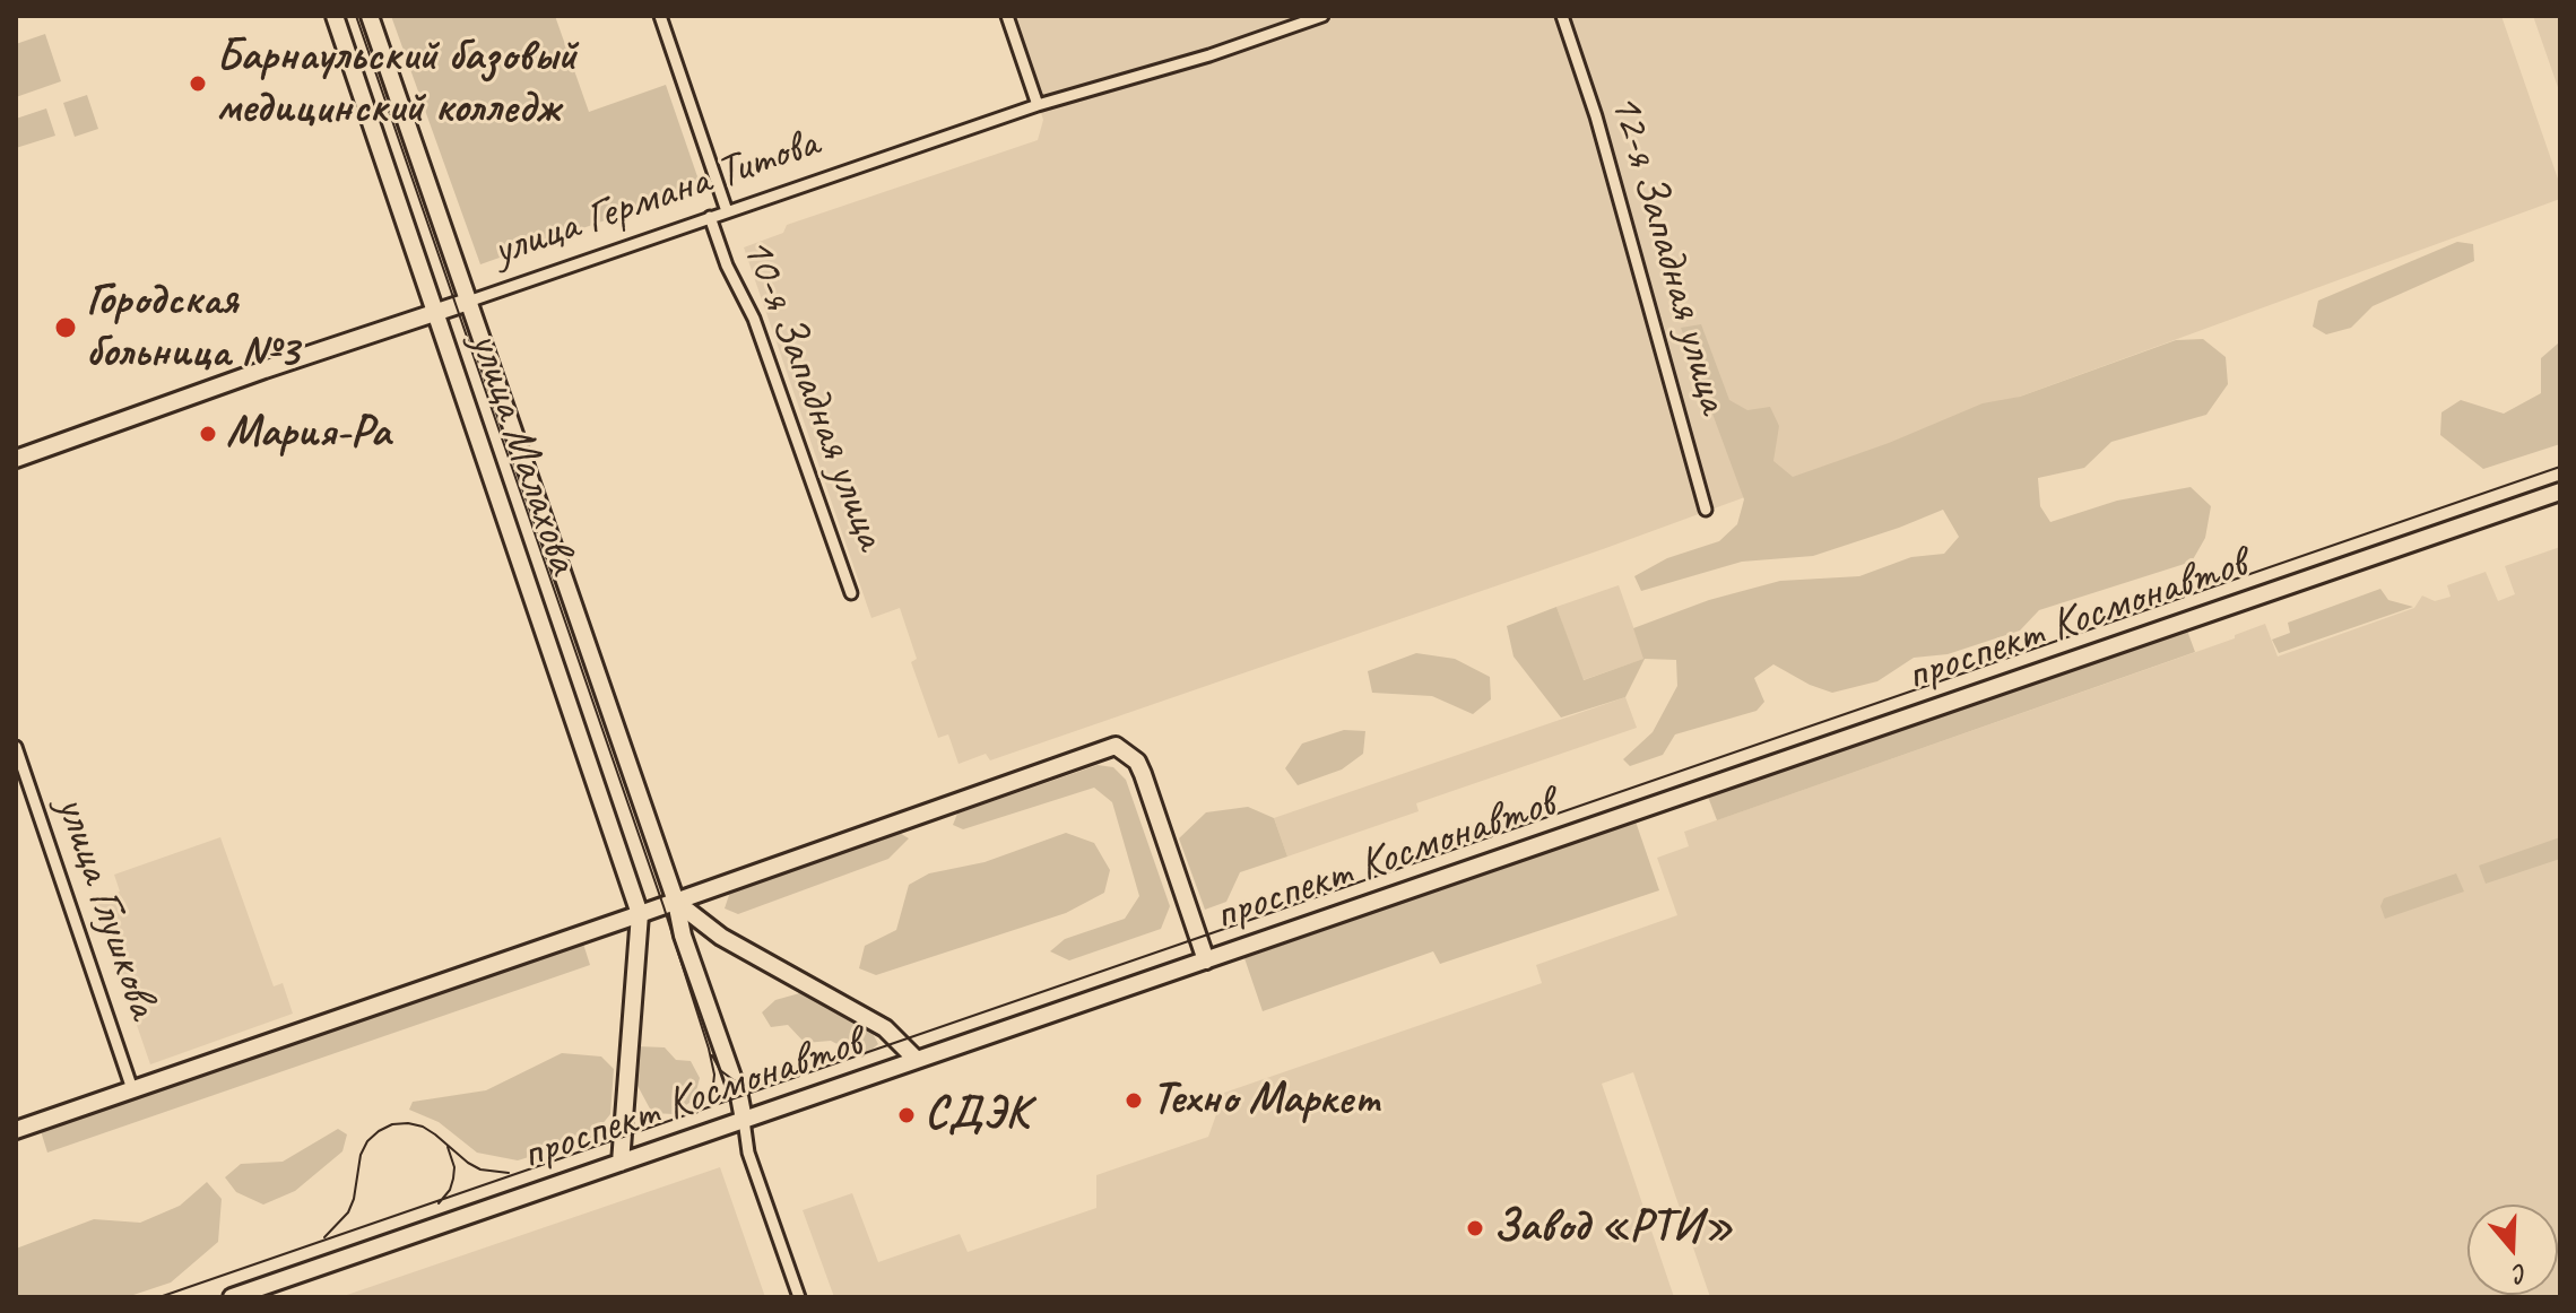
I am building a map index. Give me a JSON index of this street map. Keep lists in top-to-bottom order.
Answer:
{
  "streets": {
    "main road": ["улица Германа Титова", "улица Малахова", "проспект Космонавтов"],
    "street": ["12-я Западная улица", "10-я Западная улица", "улица Глушкова"]
  },
  "crossings": [
    ["улица Германа Титова", "10-я Западная улица"],
    ["улица Германа Титова", "улица Малахова"],
    ["улица Малахова", "проспект Космонавтов"]
  ],
  "places": [
    "Барнаульский базовый медицинский колледж",
    "Городская больница №3",
    "Мария-Ра",
    "Техно Маркет",
    "СДЭК",
    "Завод «РТИ»"
  ],
  "north": "bottom"
}
